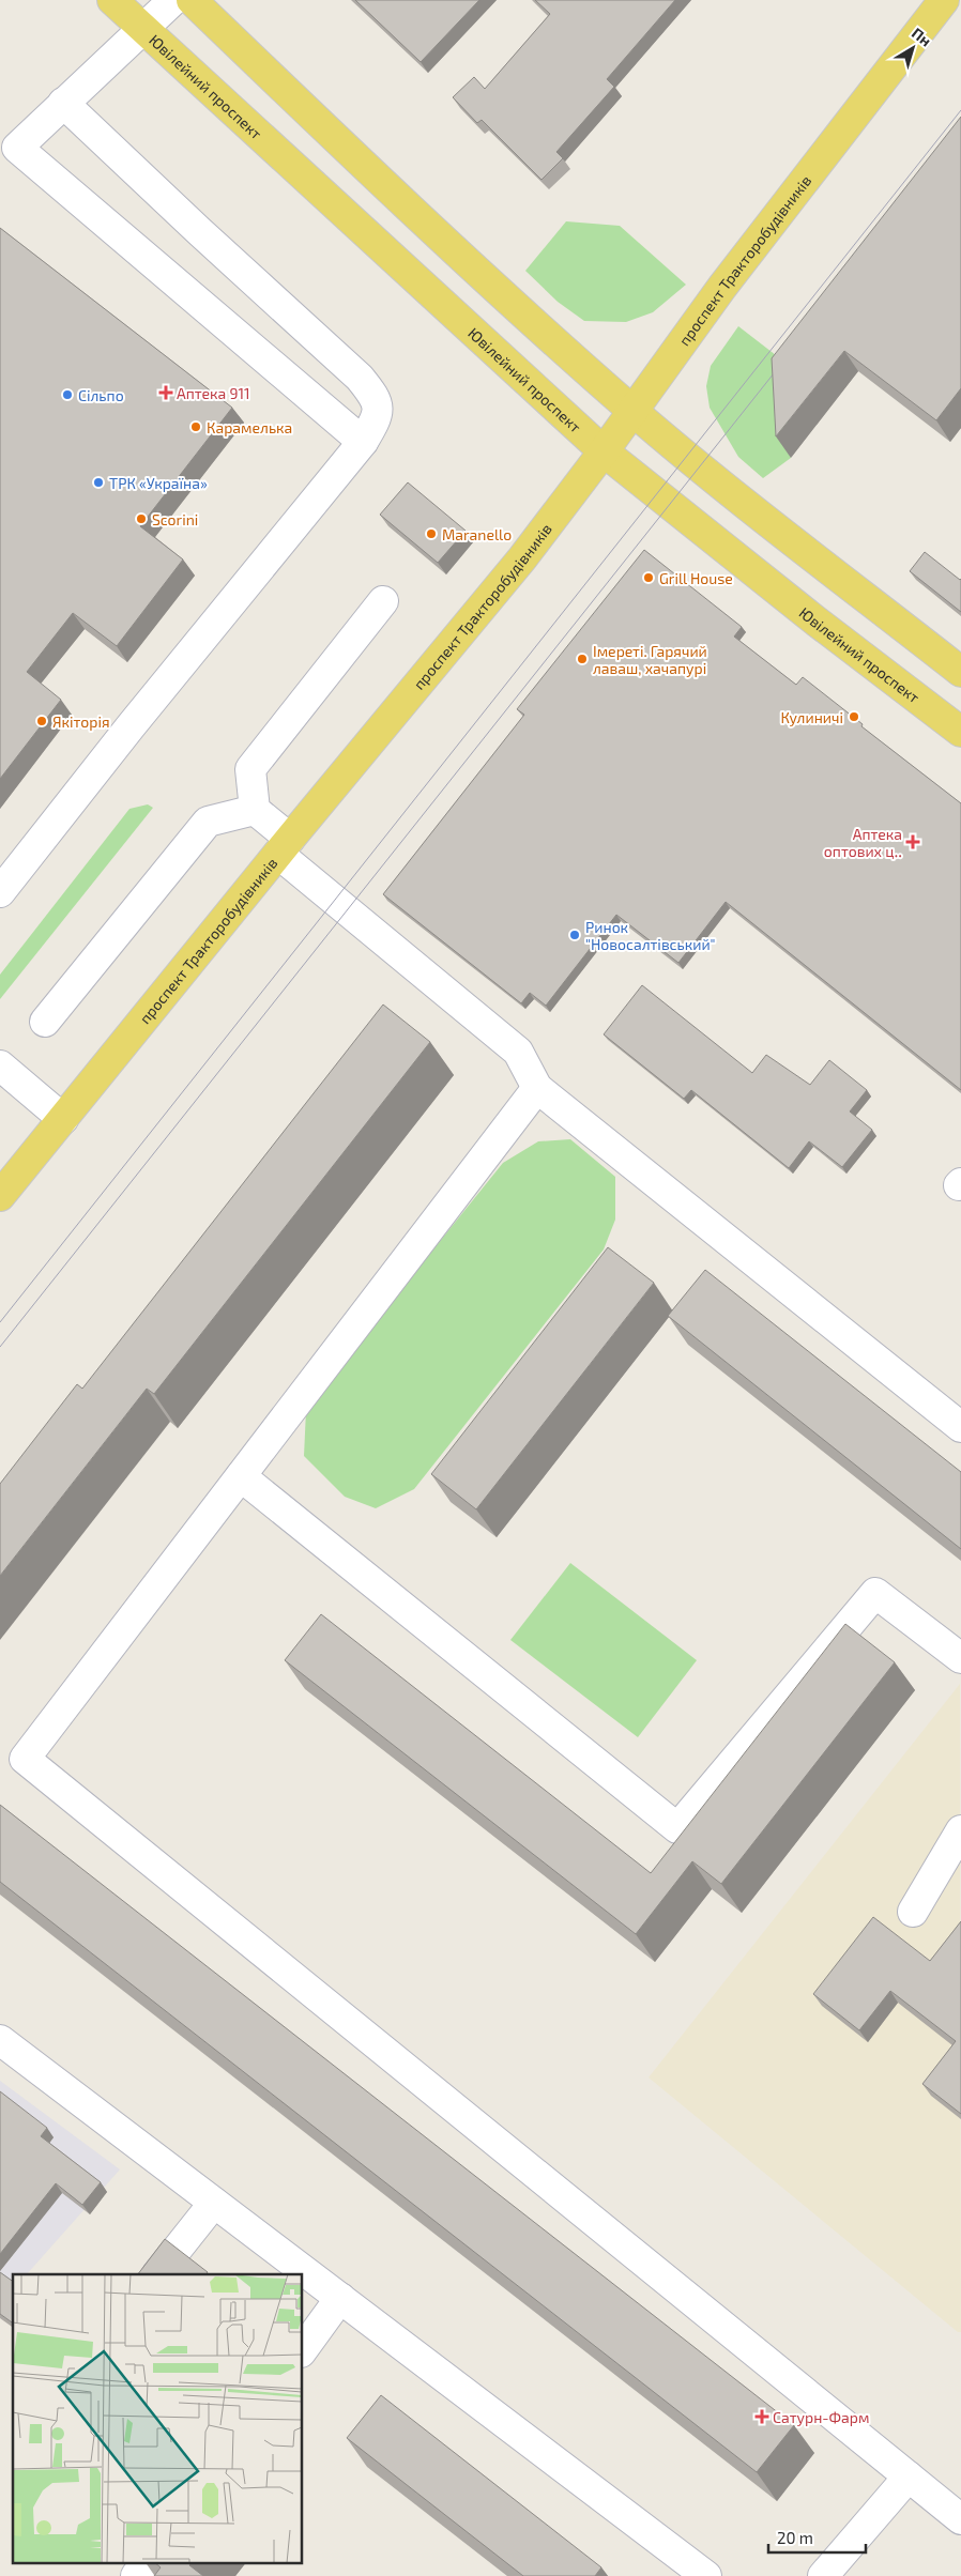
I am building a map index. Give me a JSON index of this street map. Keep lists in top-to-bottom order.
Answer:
{
  "streets": {
    "main road": ["Ювілейний проспект", "проспект Тракторобудівників"]
  },
  "crossings": [
    ["Ювілейний проспект", "проспект Тракторобудівників"]
  ],
  "places": {
    "health": ["Аптека 911", "Аптека оптових ц‥", "Сатурн-Фарм"],
    "other": [
      "Сільпо",
      "Карамелька",
      "ТРК «Україна»",
      "Scorini",
      "Maranello",
      "Grill House",
      "Імереті. Гарячий лаваш, хачапурі",
      "Кулиничі",
      "Якіторія",
      "Ринок \"Новосалтівський\""
    ]
  },
  "scale_bar": "20 m",
  "north": "top right"
}
